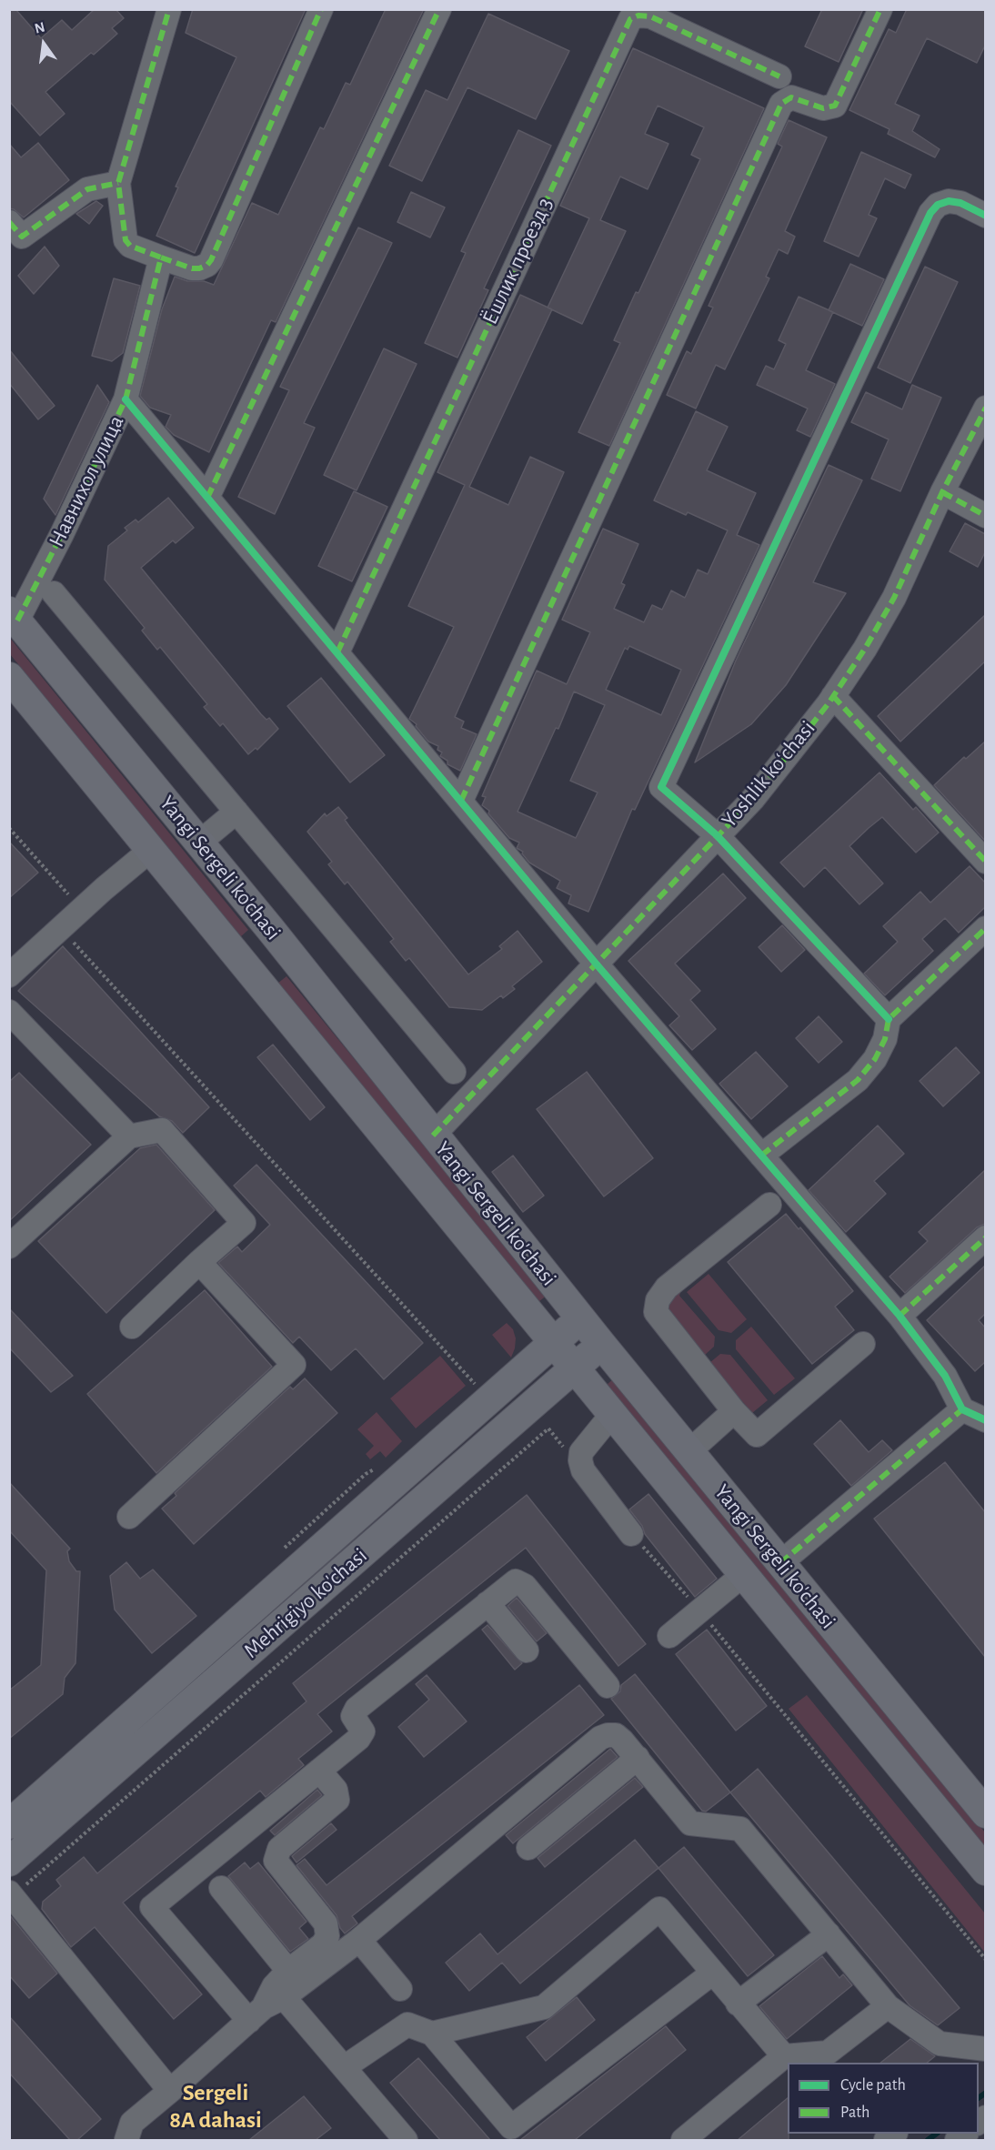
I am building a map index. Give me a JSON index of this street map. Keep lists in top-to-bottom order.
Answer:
{
  "streets": {
    "main road": ["Yangi Sergeli ko'chasi", "Mehrigiyo ko'chasi"],
    "street": ["Ёшлик проезд 3", "Навнихол улица", "Yoshlik koʻchasi"]
  },
  "crossings": [
    ["Навнихол улица", "Yangi Sergeli ko'chasi"],
    ["Yoshlik koʻchasi", "Yangi Sergeli ko'chasi"],
    ["Yangi Sergeli ko'chasi", "Mehrigiyo ko'chasi"]
  ],
  "districts": ["Sergeli 8A dahasi"],
  "legend": ["Cycle path", "Path"],
  "north": "top"
}
